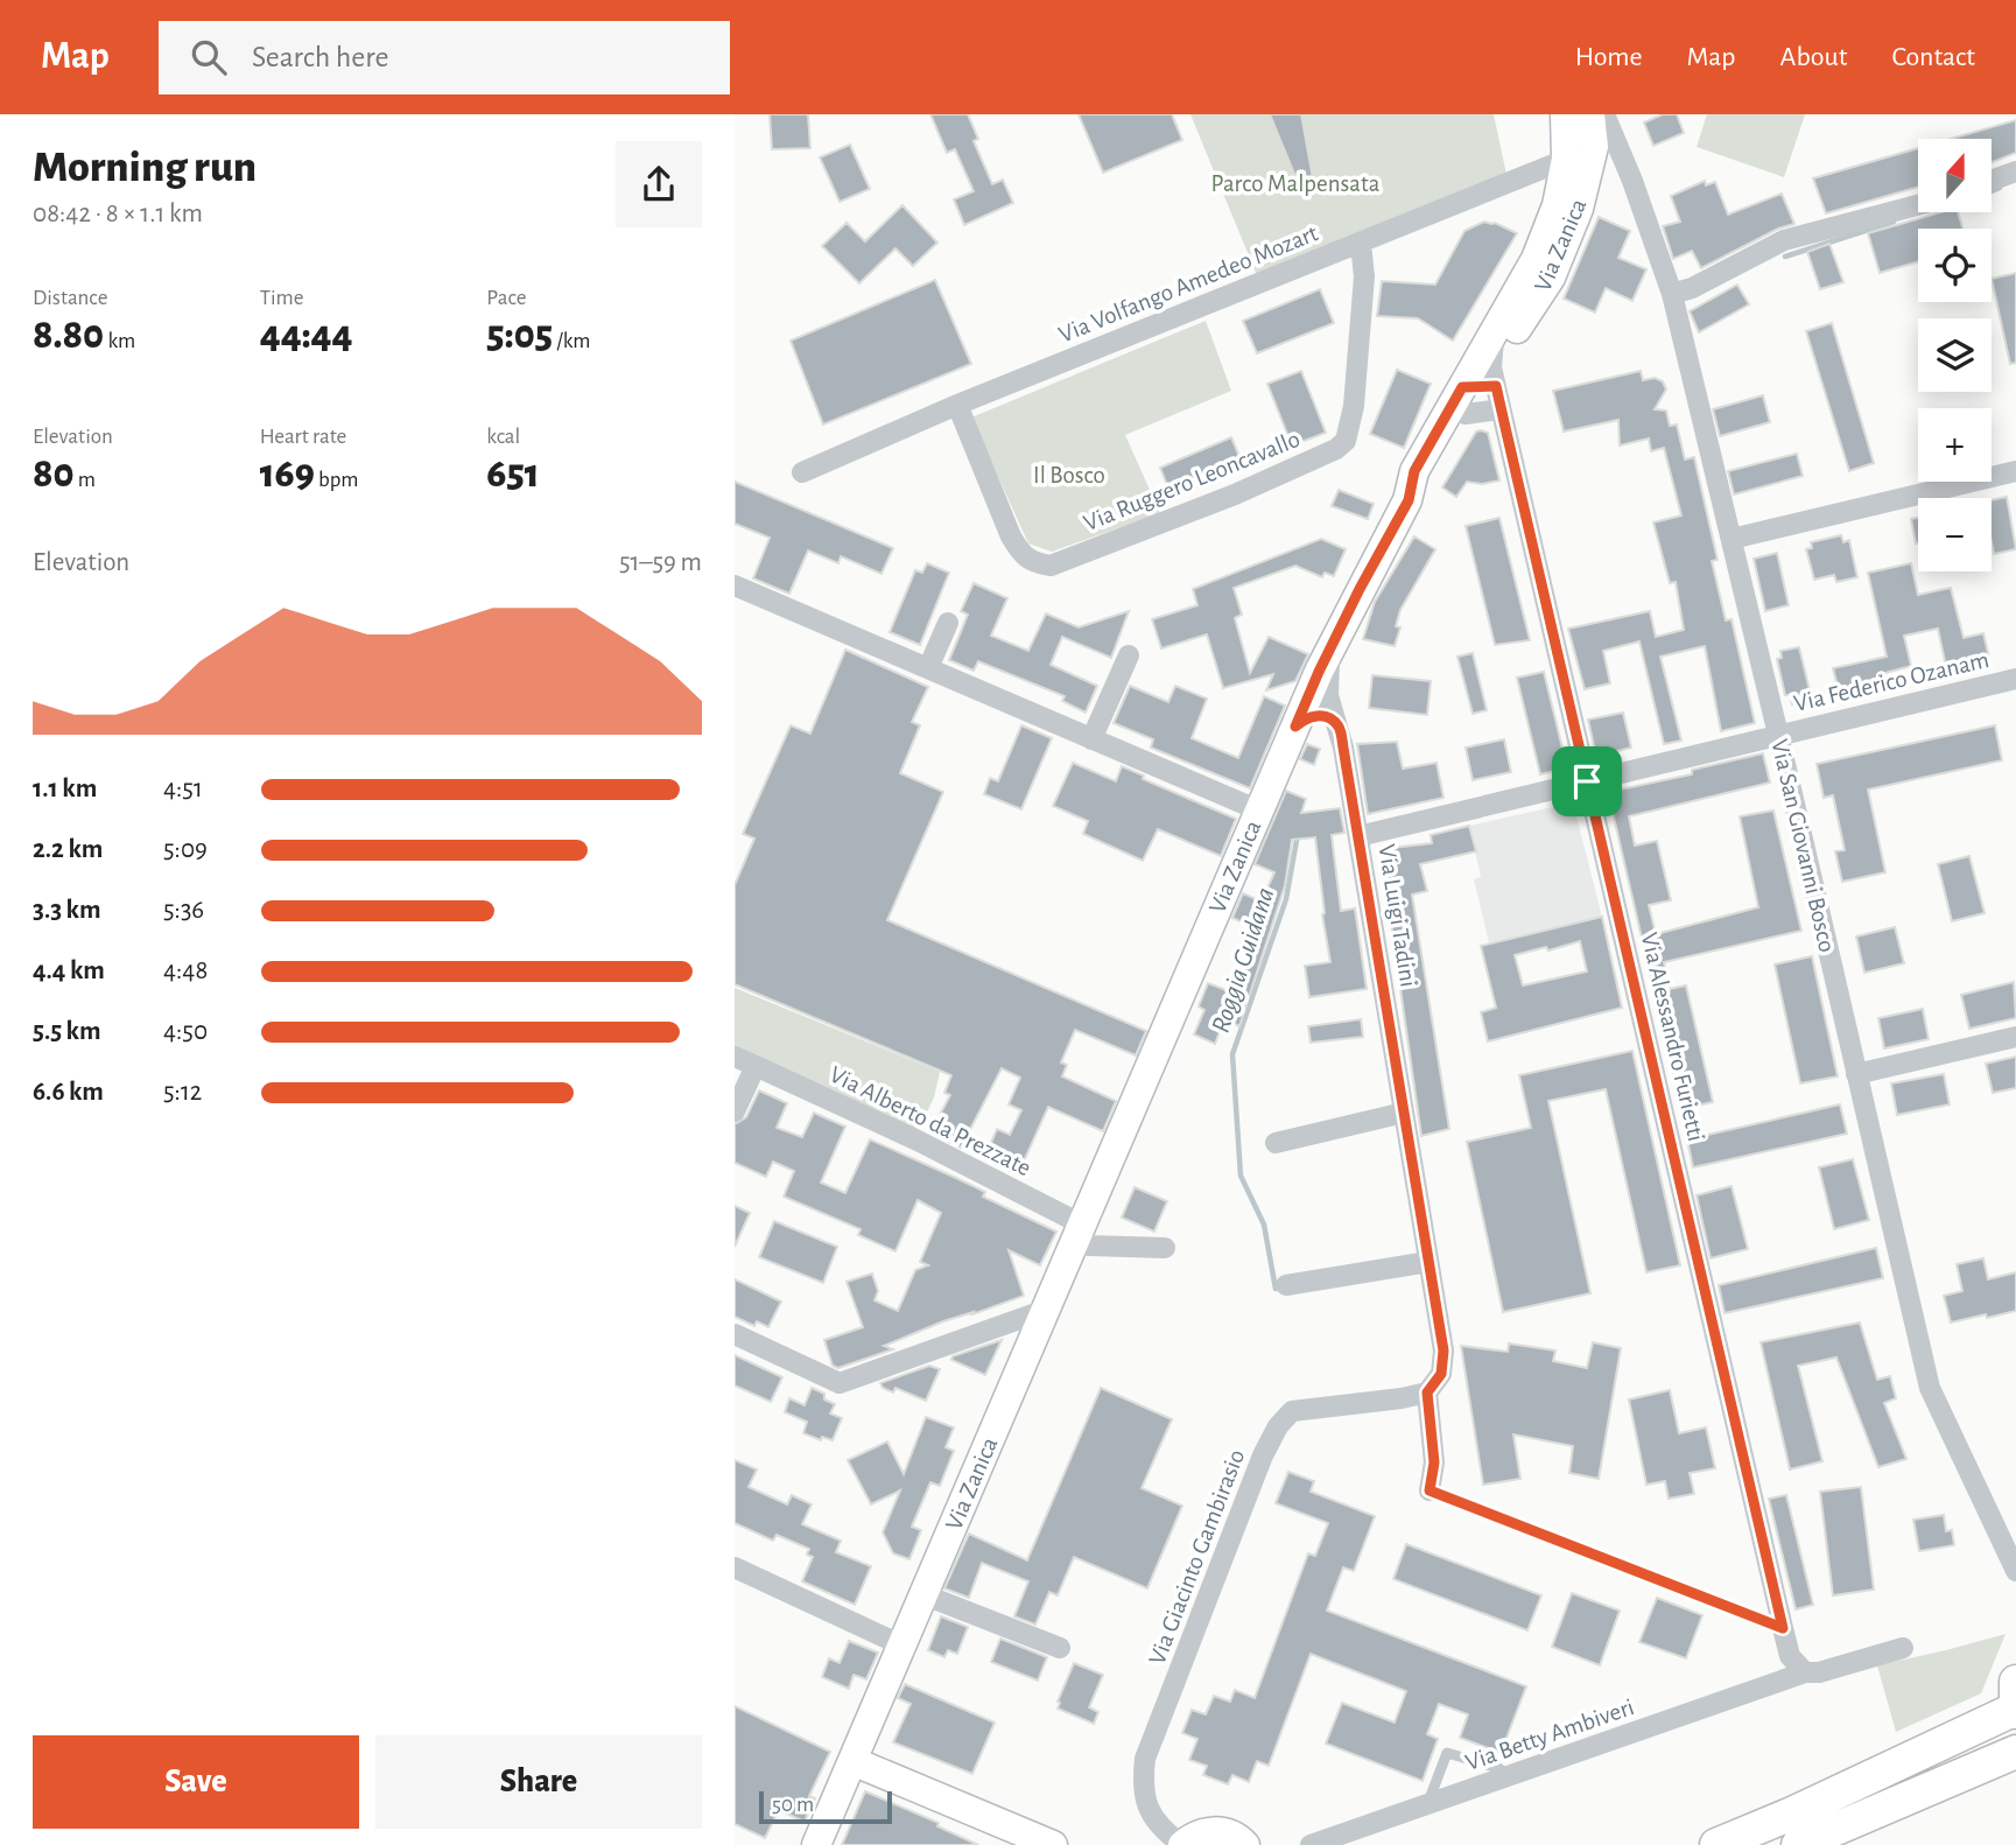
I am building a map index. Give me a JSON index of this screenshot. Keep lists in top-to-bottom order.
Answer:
{
  "streets": {
    "main road": ["Via Zanica"],
    "street": [
      "Via Volfango Amedeo Mozart",
      "Via Ruggero Leoncavallo",
      "Via Federico Ozanam",
      "Via San Giovanni Bosco",
      "Via Luigi Tadini",
      "Via Alessandro Furietti",
      "Via Alberto da Prezzate",
      "Via Giacinto Gambirasio",
      "Via Betty Ambiveri"
    ]
  },
  "crossings": [
    ["Via Zanica", "Via Volfango Amedeo Mozart"],
    ["Via Zanica", "Via Luigi Tadini"],
    ["Via Zanica", "Via Alessandro Furietti"],
    ["Via Zanica", "Via Alberto da Prezzate"],
    ["Via Volfango Amedeo Mozart", "Via Ruggero Leoncavallo"],
    ["Via Federico Ozanam", "Via San Giovanni Bosco"],
    ["Via Federico Ozanam", "Via Luigi Tadini"],
    ["Via Federico Ozanam", "Via Alessandro Furietti"],
    ["Via Luigi Tadini", "Via Giacinto Gambirasio"],
    ["Via Alessandro Furietti", "Via Betty Ambiveri"]
  ],
  "water": ["Roggia Guidana"],
  "parks": ["Parco Malpensata", "Il Bosco"],
  "scale_bar": "50 m",
  "north": "top",
  "page": {
    "header": "Map",
    "search": "Search here",
    "nav": [
      "Home",
      "Map",
      "About",
      "Contact"
    ],
    "heading": ["Morning run", "08:42 · 8 × 1.1 km"],
    "map_buttons": ["+", "−"],
    "stats": [
      ["Distance", "8.80 km"],
      ["Time", "44:44"],
      ["Pace", "5:05 /km"],
      ["Elevation", "80 m"],
      ["Heart rate", "169 bpm"],
      ["kcal", "651"]
    ],
    "chart": ["Elevation", "51–59 m"],
    "list": [
      {
        "name": "1.1 km",
        "note": "4:51"
      },
      {
        "name": "2.2 km",
        "note": "5:09"
      },
      {
        "name": "3.3 km",
        "note": "5:36"
      },
      {
        "name": "4.4 km",
        "note": "4:48"
      },
      {
        "name": "5.5 km",
        "note": "4:50"
      },
      {
        "name": "6.6 km",
        "note": "5:12"
      }
    ],
    "buttons": ["Save", "Share"],
    "scale": "50 m"
  }
}
